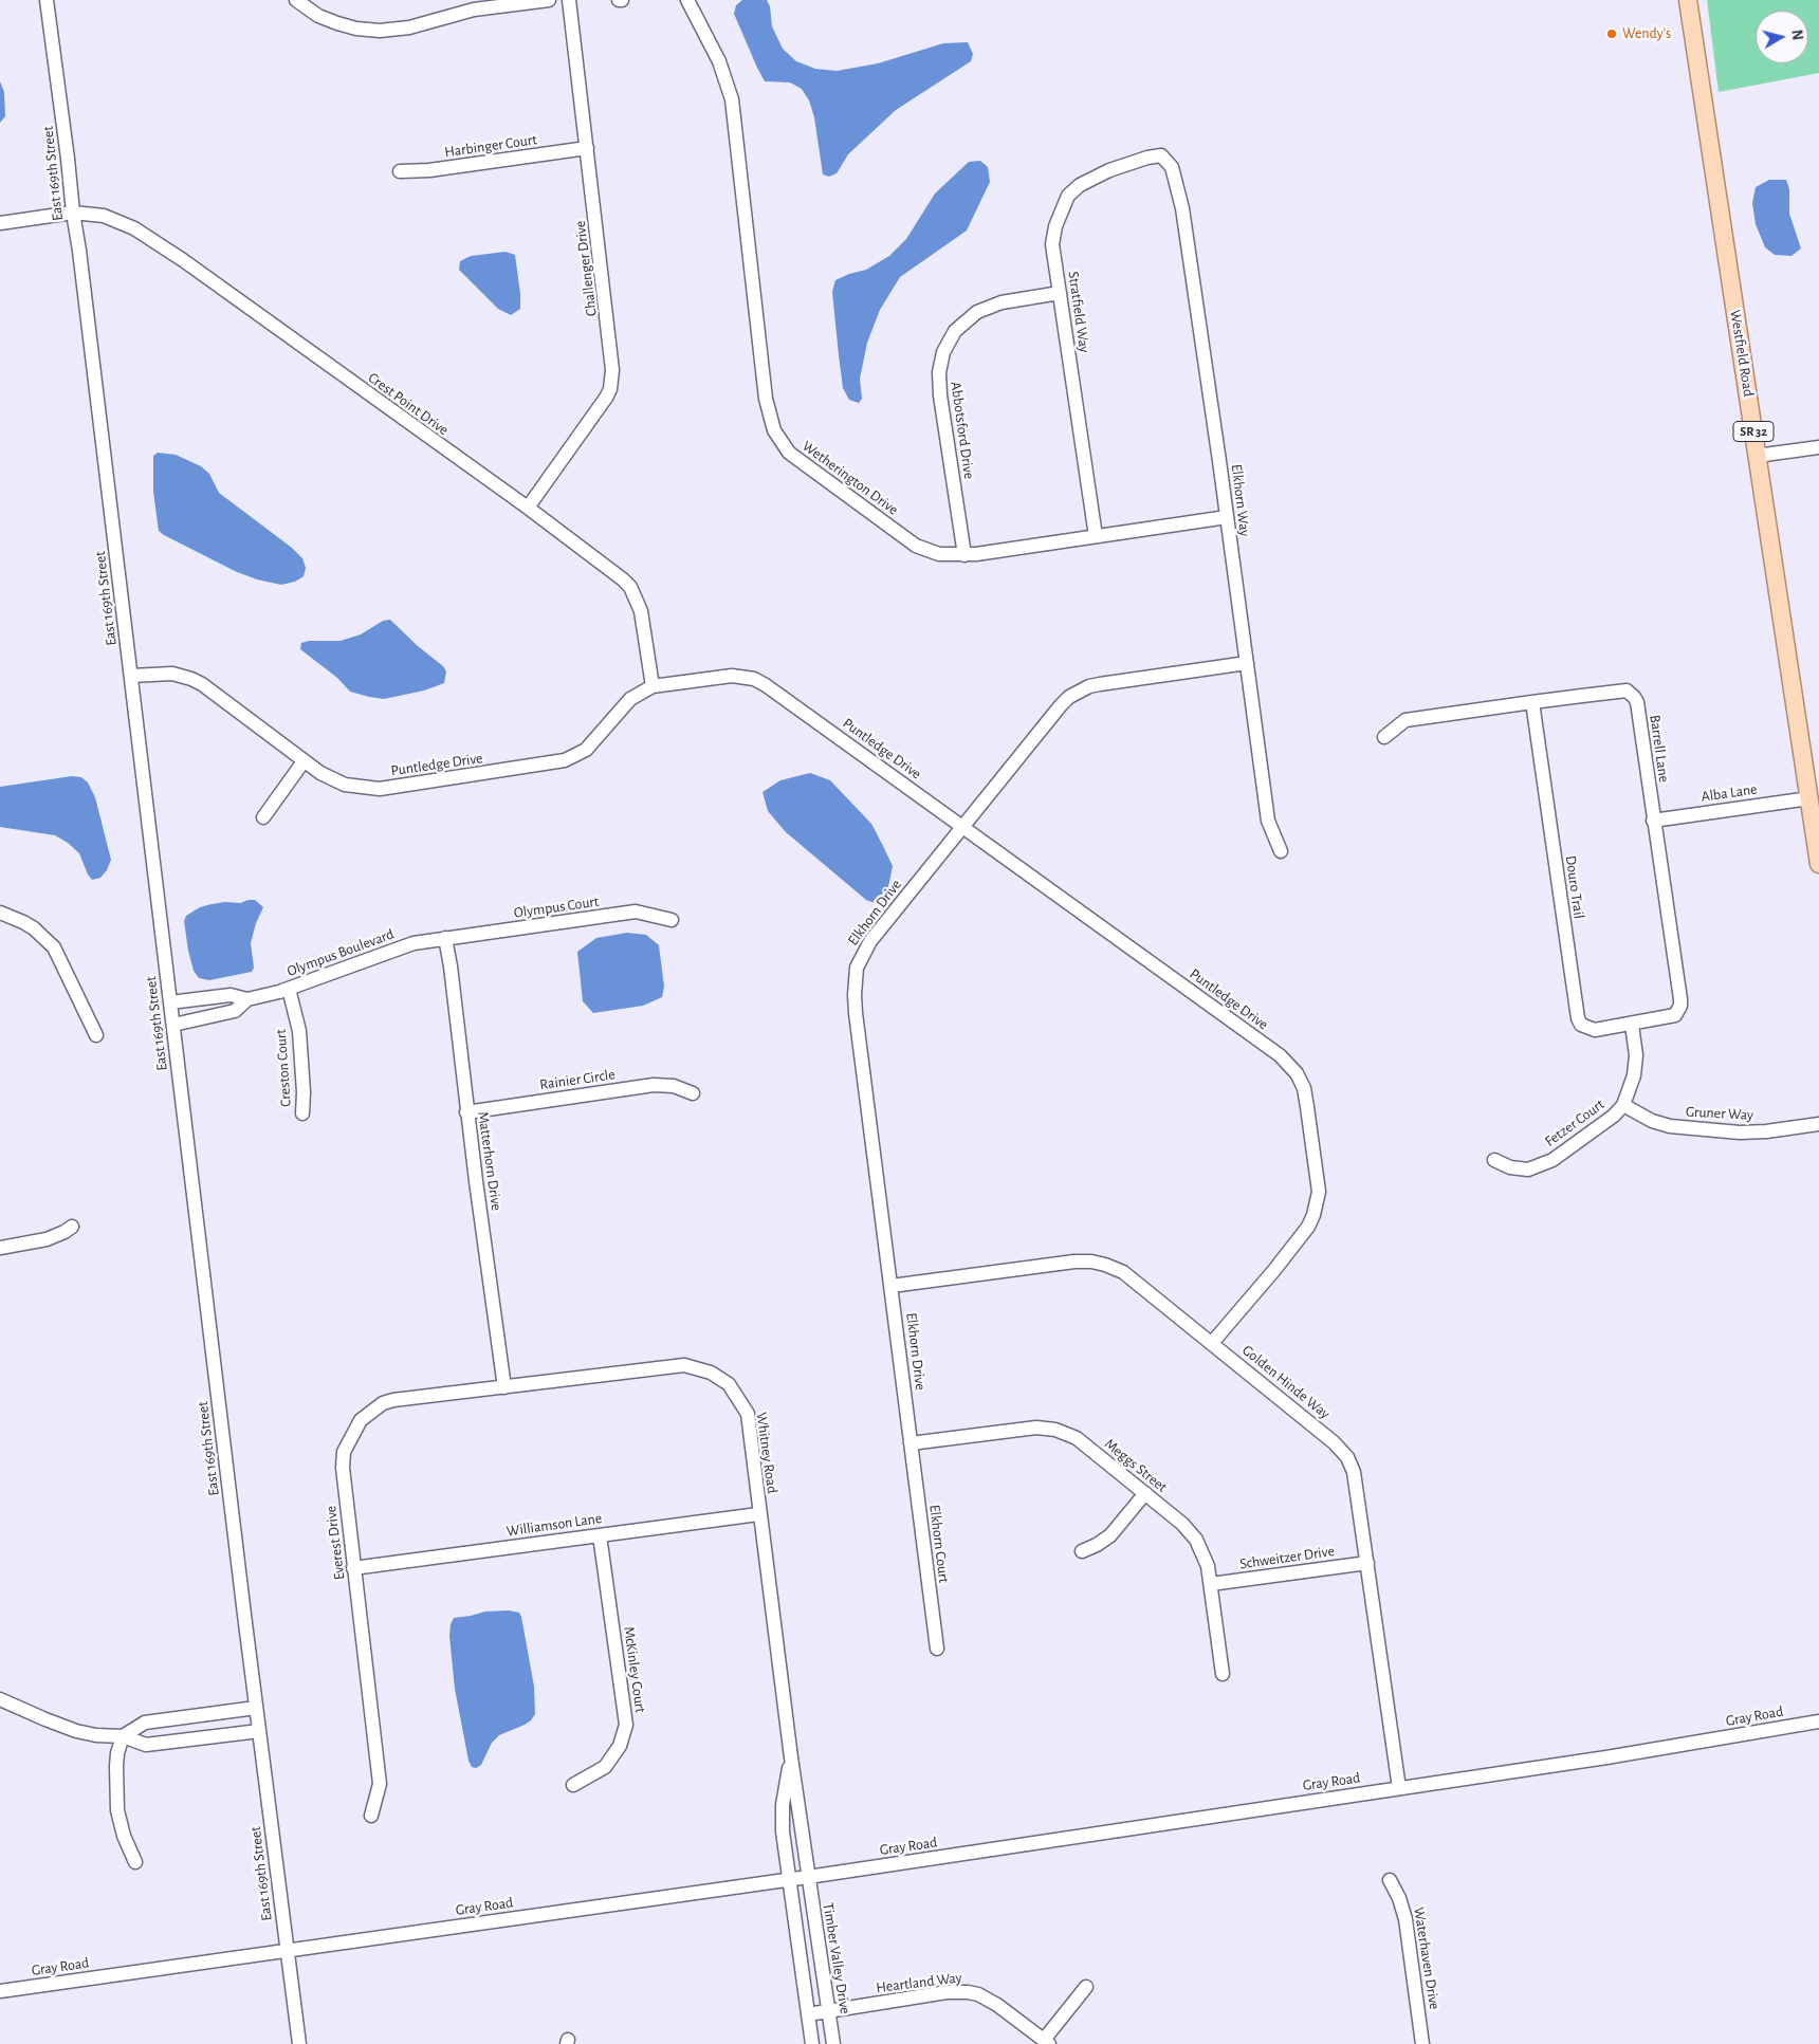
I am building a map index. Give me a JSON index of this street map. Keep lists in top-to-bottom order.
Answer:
{
  "streets": {
    "main road": ["Westfield Road", "SR 32"],
    "street": [
      "Harbinger Court",
      "East 169th Street",
      "Challenger Drive",
      "Stratfield Way",
      "Crest Point Drive",
      "Abbotsford Drive",
      "Wetherington Drive",
      "Elkhorn Way",
      "Puntledge Drive",
      "Barrell Lane",
      "Alba Lane",
      "Douro Trail",
      "Olympus Court",
      "Elkhorn Drive",
      "Olympus Boulevard",
      "Creston Court",
      "Rainier Circle",
      "Gruner Way",
      "Fetzer Court",
      "Matterhorn Drive",
      "Golden Hinde Way",
      "Whitney Road",
      "Meggs Street",
      "Williamson Lane",
      "Everest Drive",
      "Elkhorn Court",
      "Schweitzer Drive",
      "McKinley Court",
      "Gray Road",
      "Timber Valley Drive",
      "Waterhaven Drive",
      "Heartland Way"
    ]
  },
  "crossings": [
    ["Harbinger Court", "Challenger Drive"],
    ["East 169th Street", "Crest Point Drive"],
    ["East 169th Street", "Puntledge Drive"],
    ["East 169th Street", "Olympus Boulevard"],
    ["East 169th Street", "Gray Road"],
    ["Challenger Drive", "Crest Point Drive"],
    ["Stratfield Way", "Abbotsford Drive"],
    ["Stratfield Way", "Wetherington Drive"],
    ["Stratfield Way", "Elkhorn Way"],
    ["Westfield Road", "Alba Lane"],
    ["Crest Point Drive", "Puntledge Drive"],
    ["Abbotsford Drive", "Wetherington Drive"],
    ["Wetherington Drive", "Elkhorn Way"],
    ["Elkhorn Way", "Elkhorn Drive"],
    ["Puntledge Drive", "Elkhorn Drive"],
    ["Puntledge Drive", "Golden Hinde Way"],
    ["Barrell Lane", "Alba Lane"],
    ["Barrell Lane", "Douro Trail"],
    ["Barrell Lane", "Fetzer Court"],
    ["Douro Trail", "Fetzer Court"],
    ["Olympus Court", "Olympus Boulevard"],
    ["Olympus Court", "Matterhorn Drive"],
    ["Elkhorn Drive", "Golden Hinde Way"],
    ["Elkhorn Drive", "Meggs Street"],
    ["Elkhorn Drive", "Elkhorn Court"],
    ["Olympus Boulevard", "Creston Court"],
    ["Olympus Boulevard", "Matterhorn Drive"],
    ["Rainier Circle", "Matterhorn Drive"],
    ["Gruner Way", "Fetzer Court"],
    ["Matterhorn Drive", "Whitney Road"],
    ["Matterhorn Drive", "Everest Drive"],
    ["Golden Hinde Way", "Schweitzer Drive"],
    ["Golden Hinde Way", "Gray Road"],
    ["Whitney Road", "Williamson Lane"],
    ["Whitney Road", "Everest Drive"],
    ["Whitney Road", "Gray Road"],
    ["Whitney Road", "Timber Valley Drive"],
    ["Meggs Street", "Elkhorn Court"],
    ["Meggs Street", "Schweitzer Drive"],
    ["Williamson Lane", "Everest Drive"],
    ["Williamson Lane", "McKinley Court"],
    ["Gray Road", "Timber Valley Drive"],
    ["Timber Valley Drive", "Heartland Way"]
  ],
  "places": ["Wendy's"],
  "north": "right"
}
